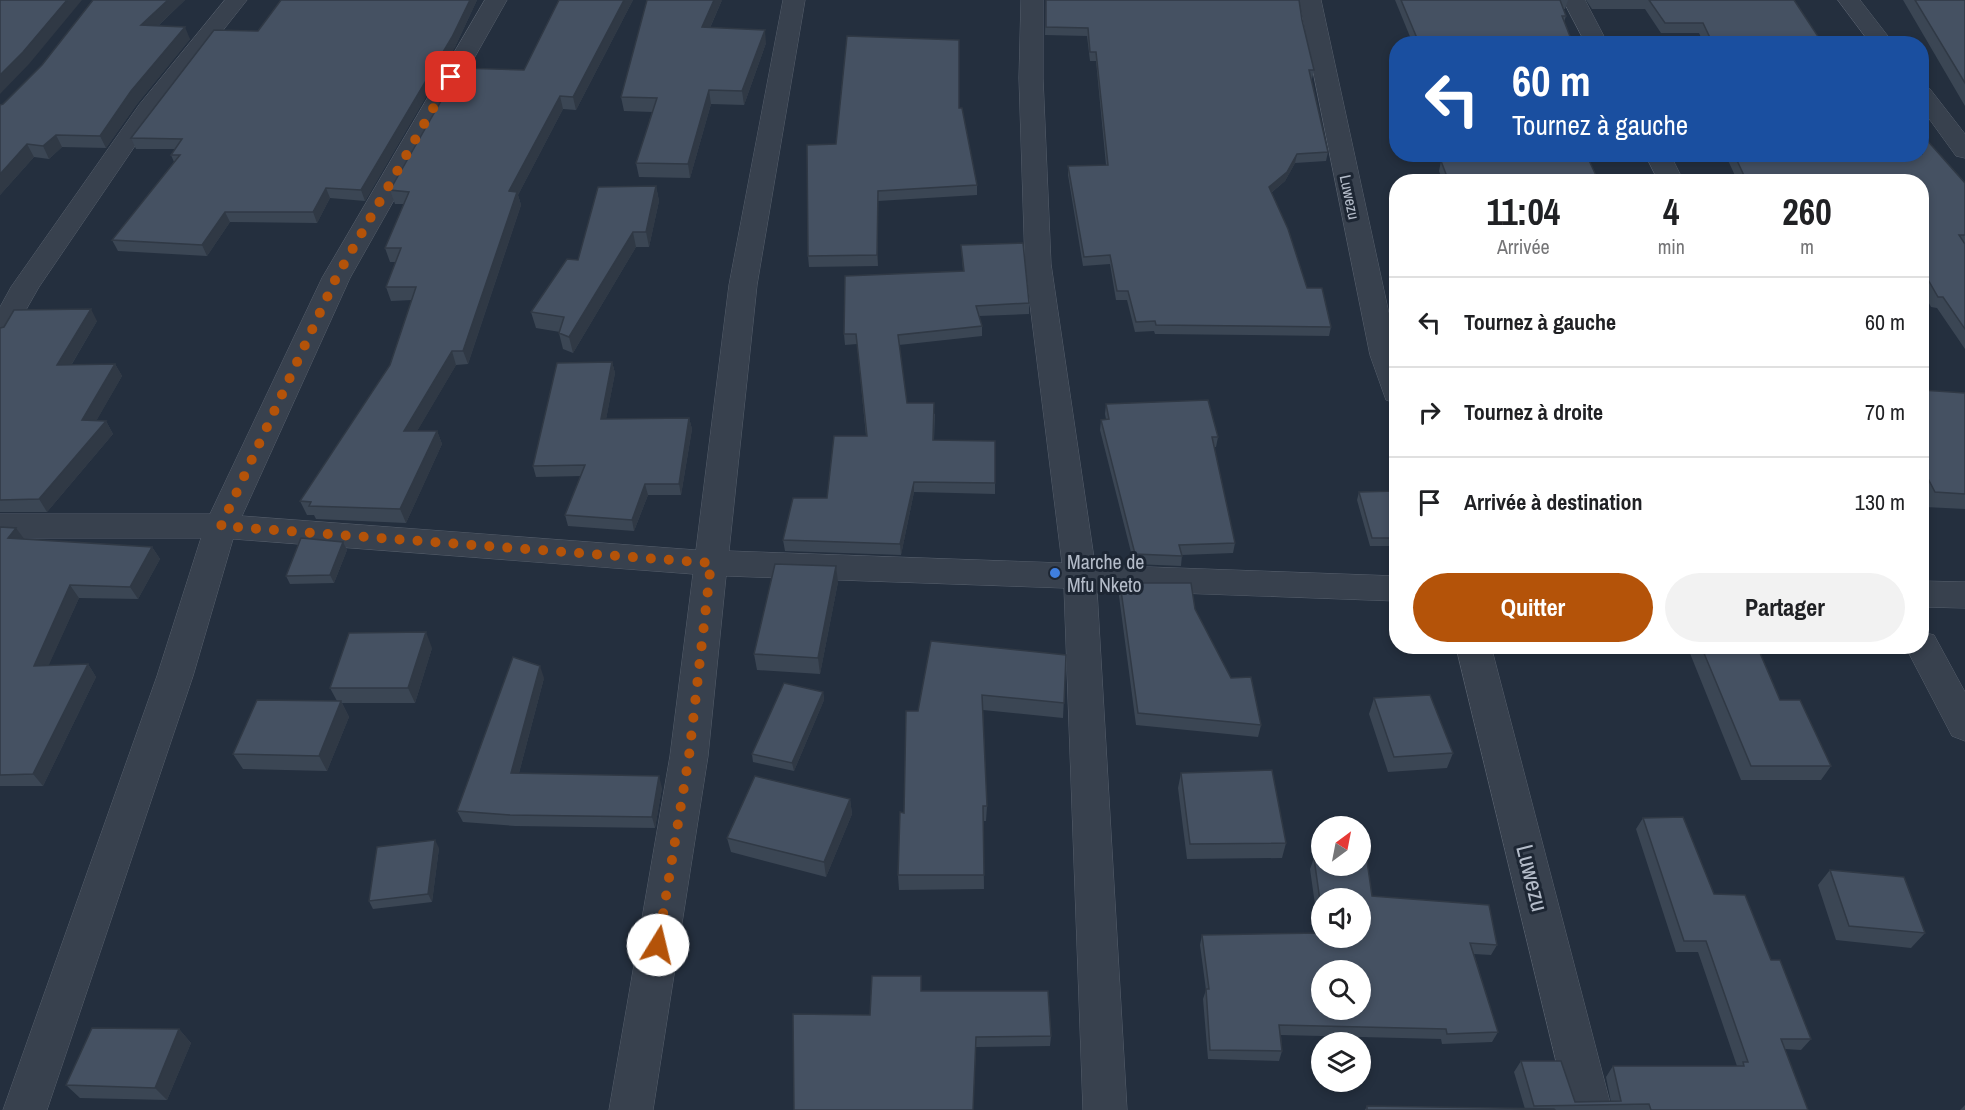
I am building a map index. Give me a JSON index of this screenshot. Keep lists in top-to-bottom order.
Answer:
{
  "streets": {
    "street": ["Luwezu"]
  },
  "places": ["Marche de Mfu Nketo"],
  "north": "top right",
  "page": {
    "turn": ["60 m", "Tournez à gauche"],
    "eta": [
      "11:04",
      "Arrivée",
      "4",
      "min",
      "260",
      "m"
    ],
    "list": [
      {
        "name": "Tournez à gauche",
        "value": "60 m"
      },
      {
        "name": "Tournez à droite",
        "value": "70 m"
      },
      {
        "name": "Arrivée à destination",
        "value": "130 m"
      }
    ],
    "buttons": ["Quitter", "Partager"]
  }
}
